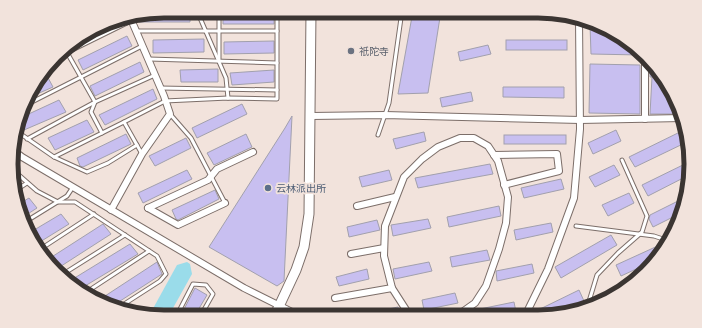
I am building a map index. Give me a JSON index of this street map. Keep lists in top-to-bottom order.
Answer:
{
  "places": ["祇陀寺", "云林派出所"]
}
